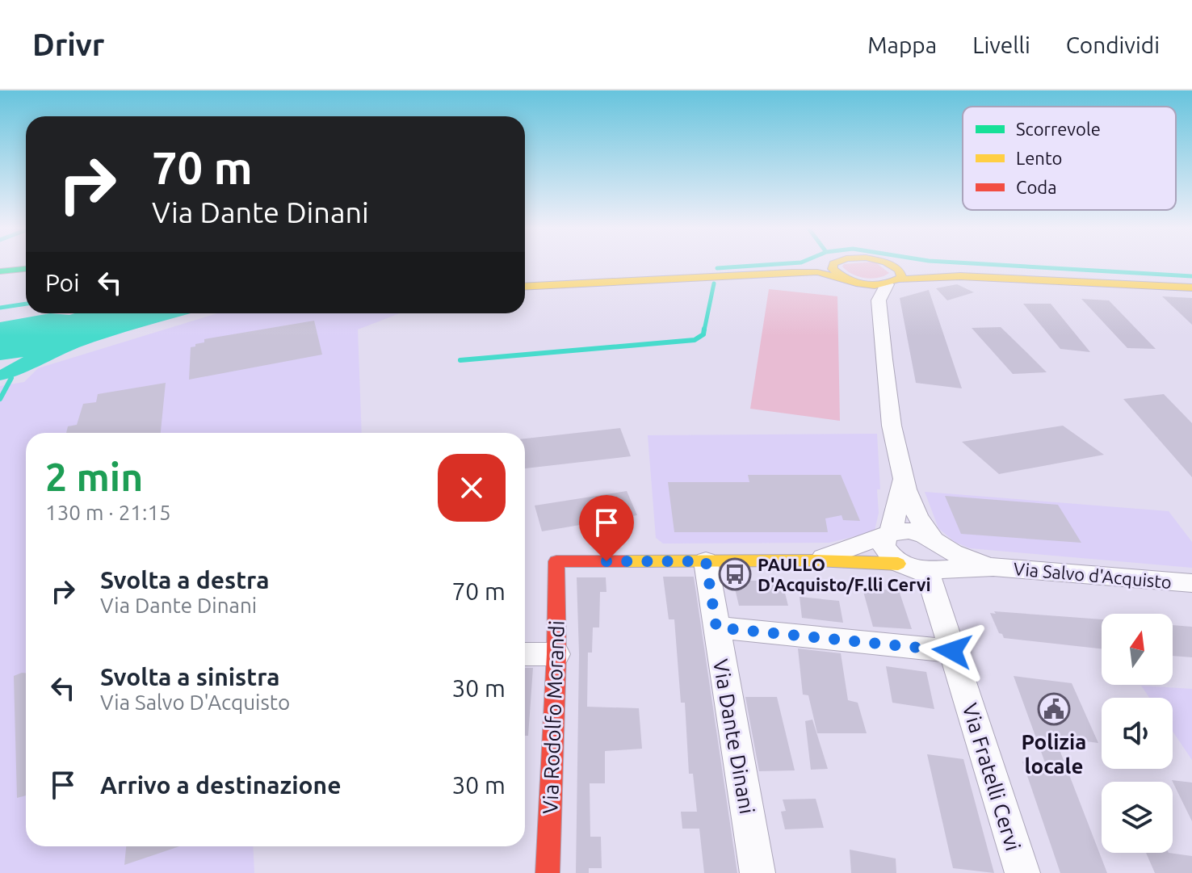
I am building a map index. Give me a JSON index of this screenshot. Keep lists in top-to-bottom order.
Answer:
{
  "streets": {
    "street": [
      "Via Salvo d'Acquisto",
      "Via Rodolfo Morandi",
      "Via Dante Dinani",
      "Via Fratelli Cervi"
    ]
  },
  "crossings": [
    ["Via Salvo d'Acquisto", "Via Rodolfo Morandi"],
    ["Via Salvo d'Acquisto", "Via Dante Dinani"],
    ["Via Salvo d'Acquisto", "Via Fratelli Cervi"]
  ],
  "places": {
    "bus stop": ["PAULLO D'Acquisto/F.lli Cervi"],
    "public building": ["Polizia locale"]
  },
  "legend": ["Scorrevole", "Lento", "Coda"],
  "north": "top",
  "page": {
    "header": "Drivr",
    "nav": ["Mappa", "Livelli", "Condividi"],
    "turn": ["70 m", "Via Dante Dinani"],
    "then": "Poi",
    "heading": ["2 min", "130 m · 21:15"],
    "list": [
      {
        "name": "Svolta a destra",
        "note": "Via Dante Dinani",
        "value": "70 m"
      },
      {
        "name": "Svolta a sinistra",
        "note": "Via Salvo D'Acquisto",
        "value": "30 m"
      },
      {
        "name": "Arrivo a destinazione",
        "value": "30 m"
      }
    ]
  }
}
